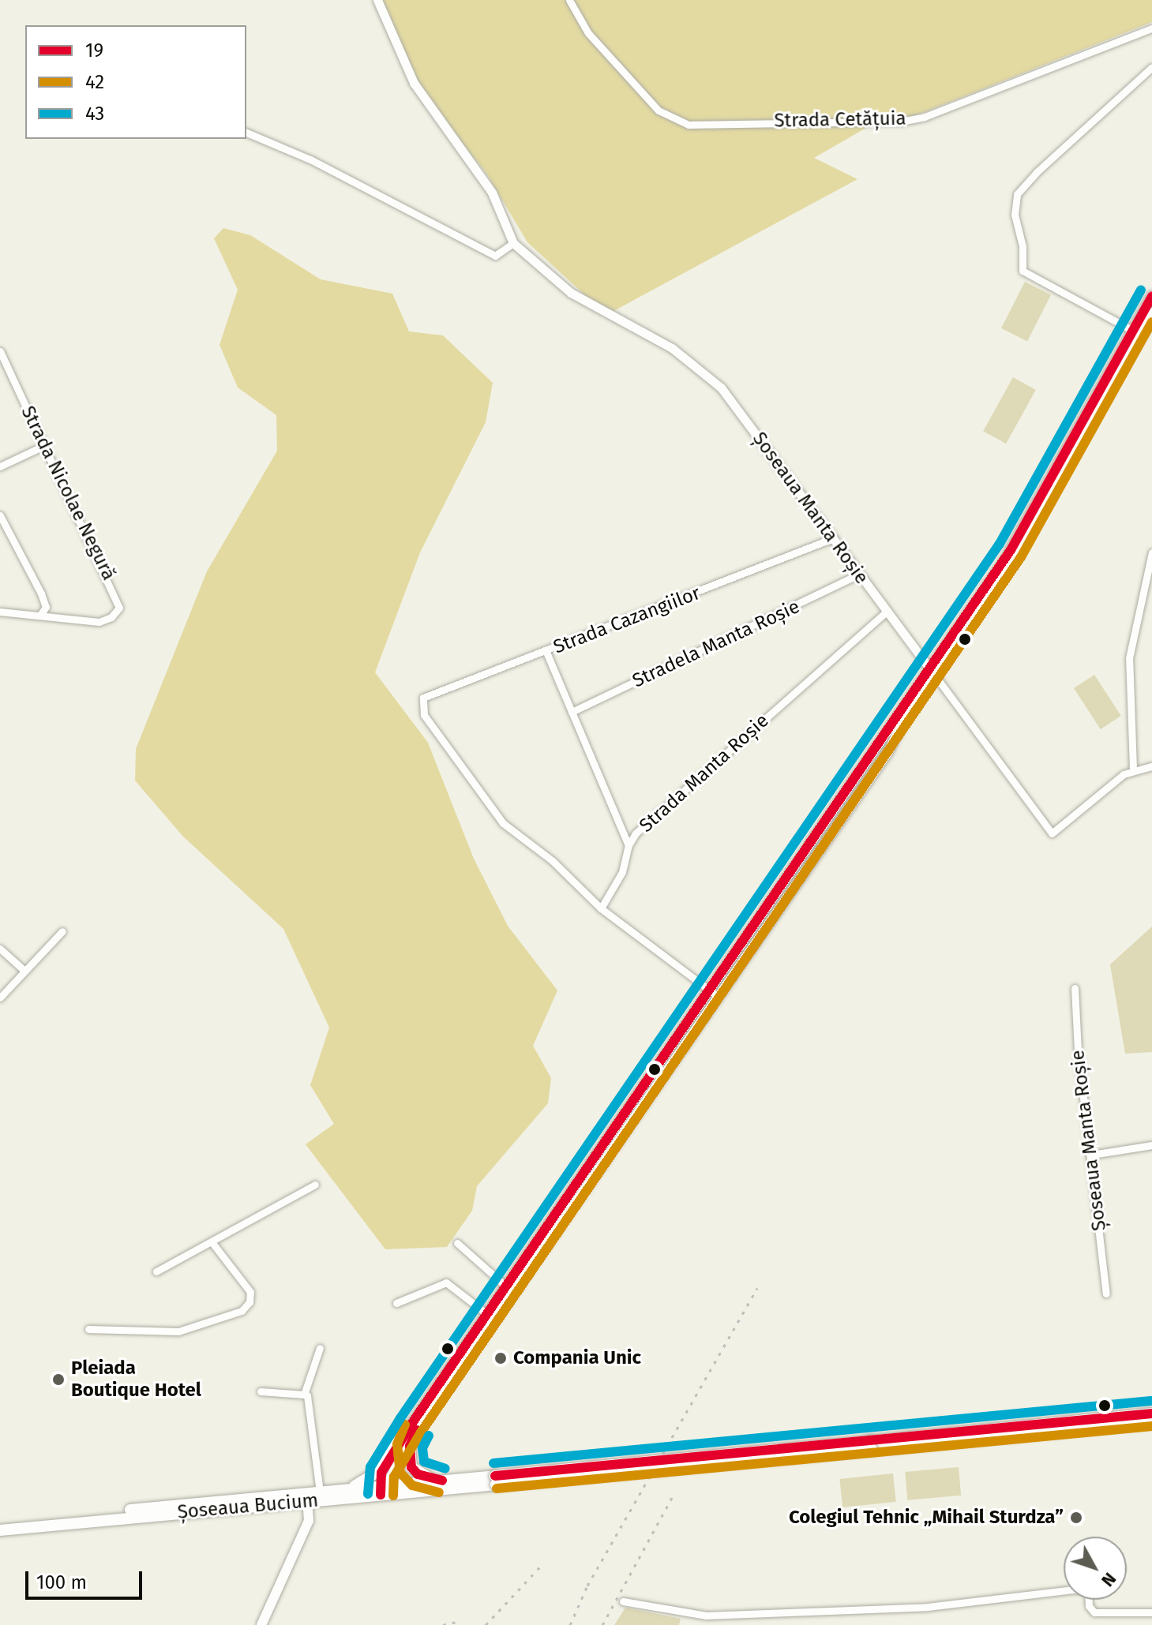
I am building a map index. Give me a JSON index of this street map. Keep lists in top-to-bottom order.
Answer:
{
  "streets": {
    "main road": ["Șoseaua Bucium"],
    "street": [
      "Strada Cetățuia",
      "Strada Nicolae Negură",
      "Șoseaua Manta Roșie",
      "Strada Cazangiilor",
      "Stradela Manta Roșie",
      "Strada Manta Roșie"
    ]
  },
  "crossings": [
    ["Șoseaua Manta Roșie", "Strada Cazangiilor"],
    ["Șoseaua Manta Roșie", "Stradela Manta Roșie"],
    ["Șoseaua Manta Roșie", "Strada Manta Roșie"],
    ["Strada Cazangiilor", "Stradela Manta Roșie"],
    ["Strada Cazangiilor", "Strada Manta Roșie"]
  ],
  "places": ["Compania Unic", "Pleiada Boutique Hotel", "Colegiul Tehnic „Mihail Sturdza”"],
  "lines": ["transit line 43", "transit line 19", "transit line 42"],
  "legend": ["19", "42", "43"],
  "scale_bar": "100 m",
  "north": "bottom right"
}
